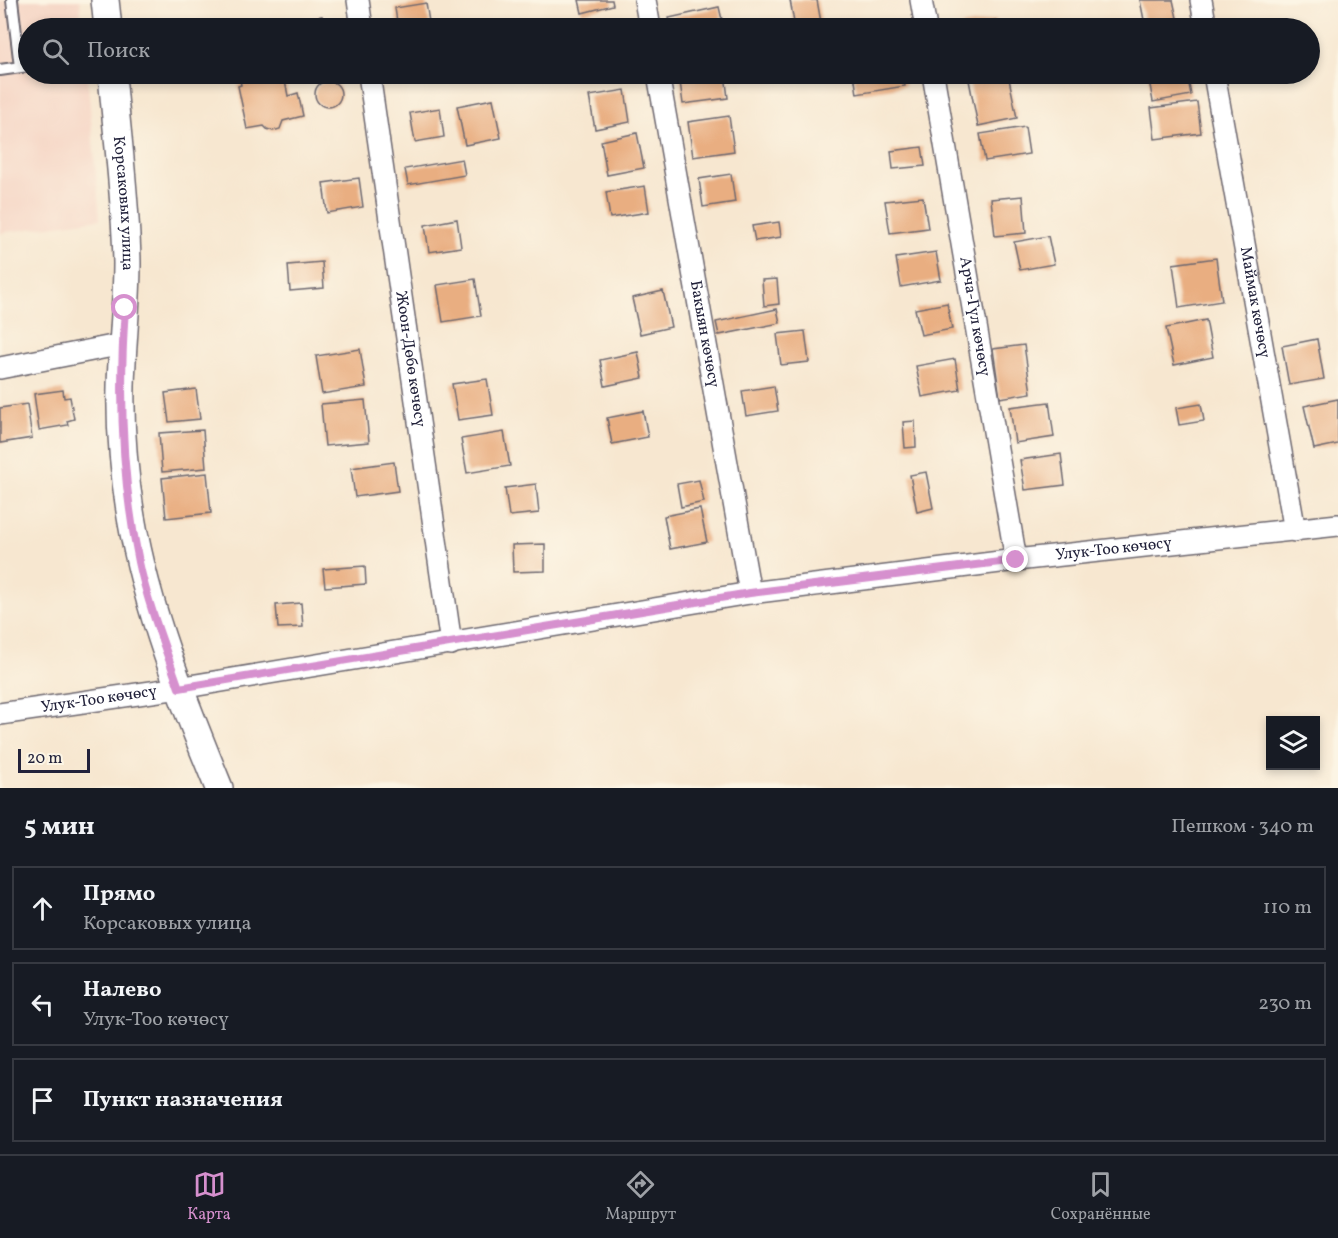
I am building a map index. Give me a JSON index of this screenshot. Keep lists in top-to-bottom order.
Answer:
{
  "streets": {
    "street": [
      "Корсаковых улица",
      "Маймак көчөсү",
      "Арча-Гүл көчөсү",
      "Бакыян көчөсү",
      "Жоон-Дөбө көчөсү",
      "Улук-Тоо көчөсү"
    ]
  },
  "crossings": [
    ["Корсаковых улица", "Улук-Тоо көчөсү"],
    ["Маймак көчөсү", "Улук-Тоо көчөсү"],
    ["Арча-Гүл көчөсү", "Улук-Тоо көчөсү"],
    ["Бакыян көчөсү", "Улук-Тоо көчөсү"],
    ["Жоон-Дөбө көчөсү", "Улук-Тоо көчөсү"]
  ],
  "scale_bar": "20 m",
  "page": {
    "search": "Поиск",
    "scale": "20 m",
    "heading": ["5 мин", "Пешком · 340 m"],
    "list": [
      ["Прямо", "Корсаковых улица", "110 m"],
      ["Налево", "Улук-Тоо көчөсү", "230 m"],
      "Пункт назначения"
    ],
    "nav": ["Карта", "Маршрут", "Сохранённые"]
  }
}
